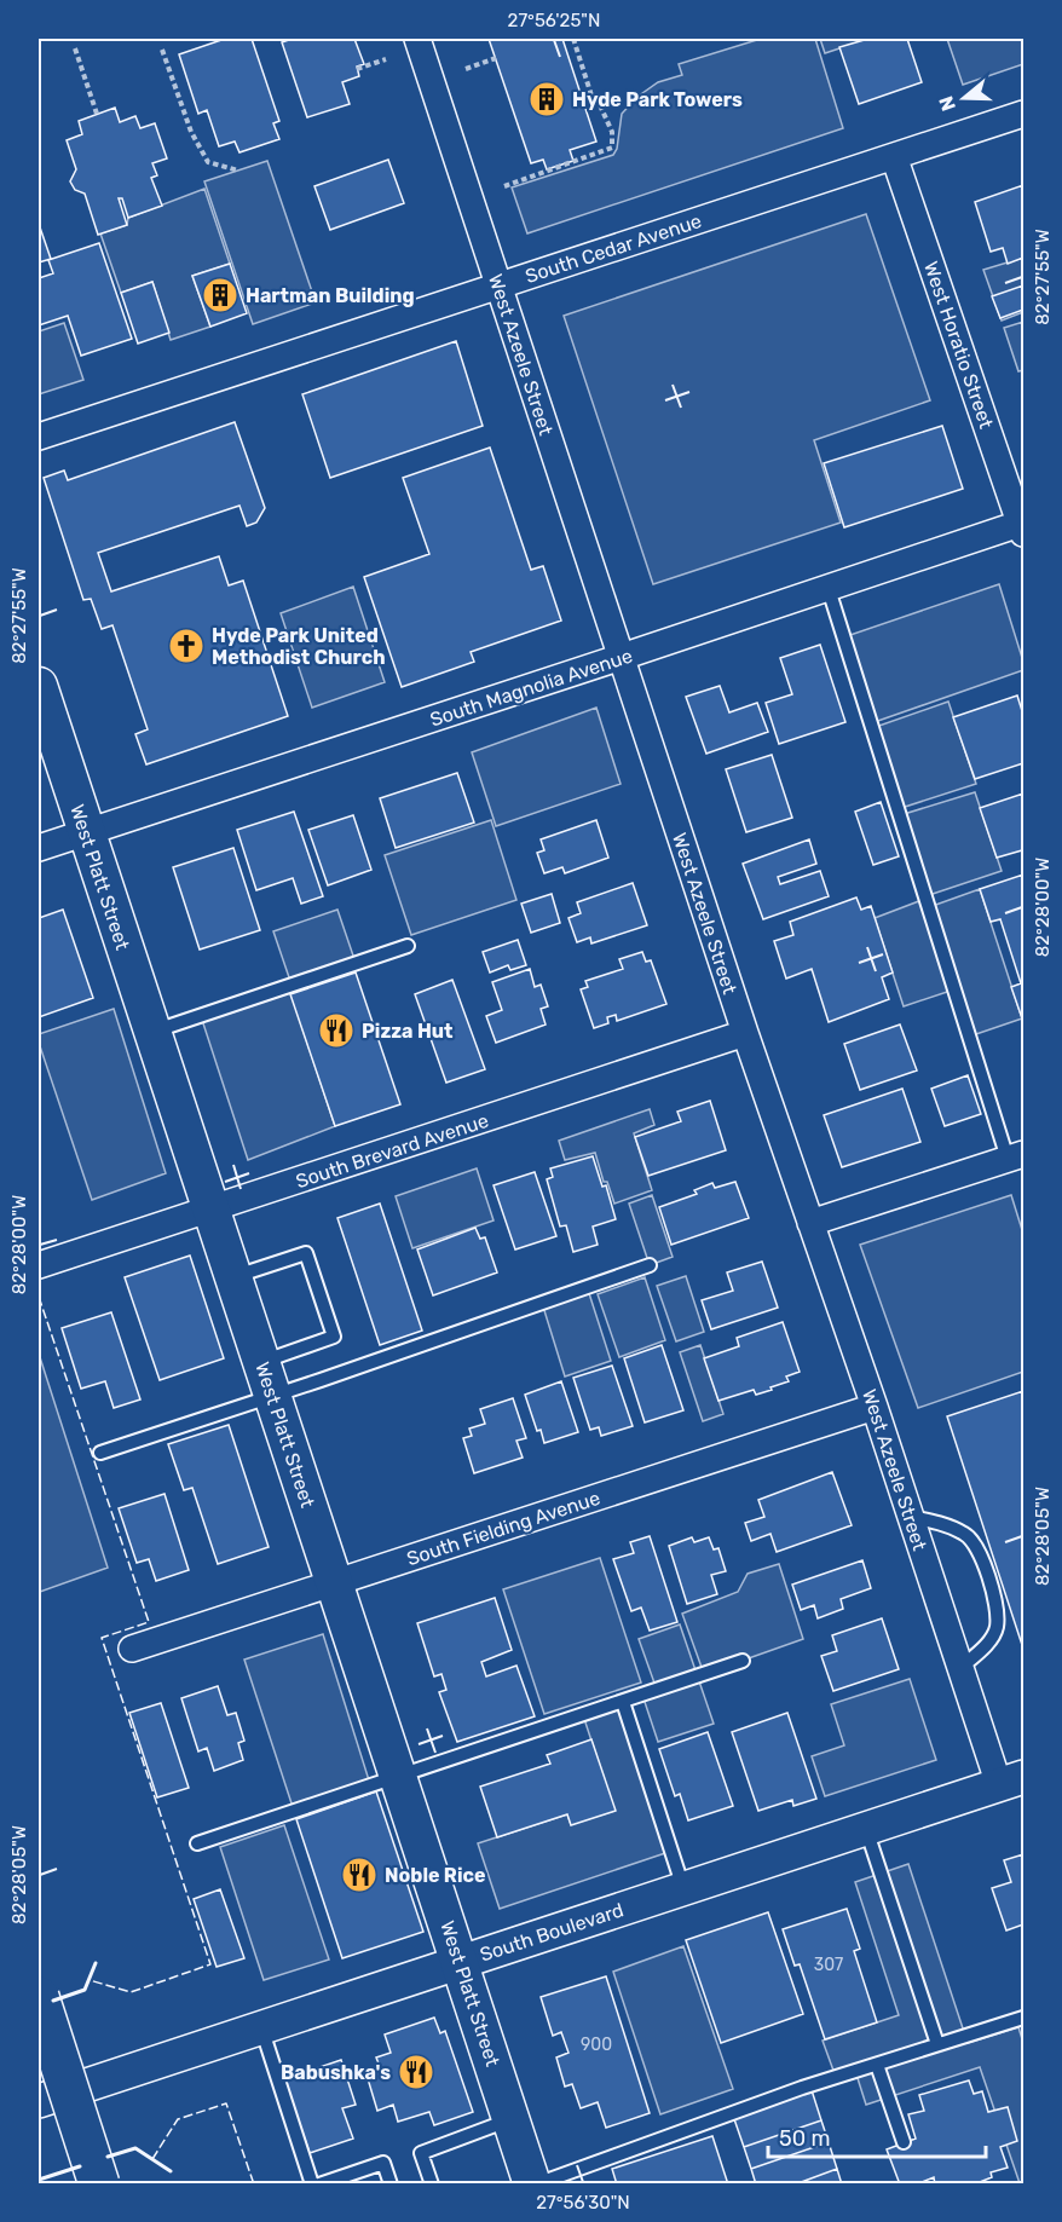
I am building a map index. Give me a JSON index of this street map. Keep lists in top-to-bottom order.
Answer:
{
  "streets": {
    "main road": ["West Platt Street"],
    "street": [
      "South Cedar Avenue",
      "West Horatio Street",
      "West Azeele Street",
      "South Magnolia Avenue",
      "South Brevard Avenue",
      "South Fielding Avenue",
      "South Boulevard"
    ]
  },
  "crossings": [
    ["South Cedar Avenue", "West Horatio Street"],
    ["South Cedar Avenue", "West Azeele Street"],
    ["West Horatio Street", "South Magnolia Avenue"],
    ["West Azeele Street", "South Magnolia Avenue"],
    ["West Azeele Street", "South Brevard Avenue"],
    ["West Azeele Street", "South Fielding Avenue"],
    ["West Azeele Street", "South Boulevard"],
    ["South Magnolia Avenue", "West Platt Street"],
    ["West Platt Street", "South Brevard Avenue"],
    ["West Platt Street", "South Fielding Avenue"],
    ["West Platt Street", "South Boulevard"]
  ],
  "places": {
    "building": ["Hyde Park Towers", "Hartman Building"],
    "church": ["Hyde Park United Methodist Church"],
    "restaurant": ["Pizza Hut", "Noble Rice", "Babushka's"]
  },
  "house_numbers": ["307", "900"],
  "scale_bar": "50 m",
  "north": "left",
  "coordinates": [
    "27°56'25\"N",
    "82°27'55\"W",
    "82°28'00\"W",
    "82°28'05\"W",
    "27°56'30\"N"
  ]
}
